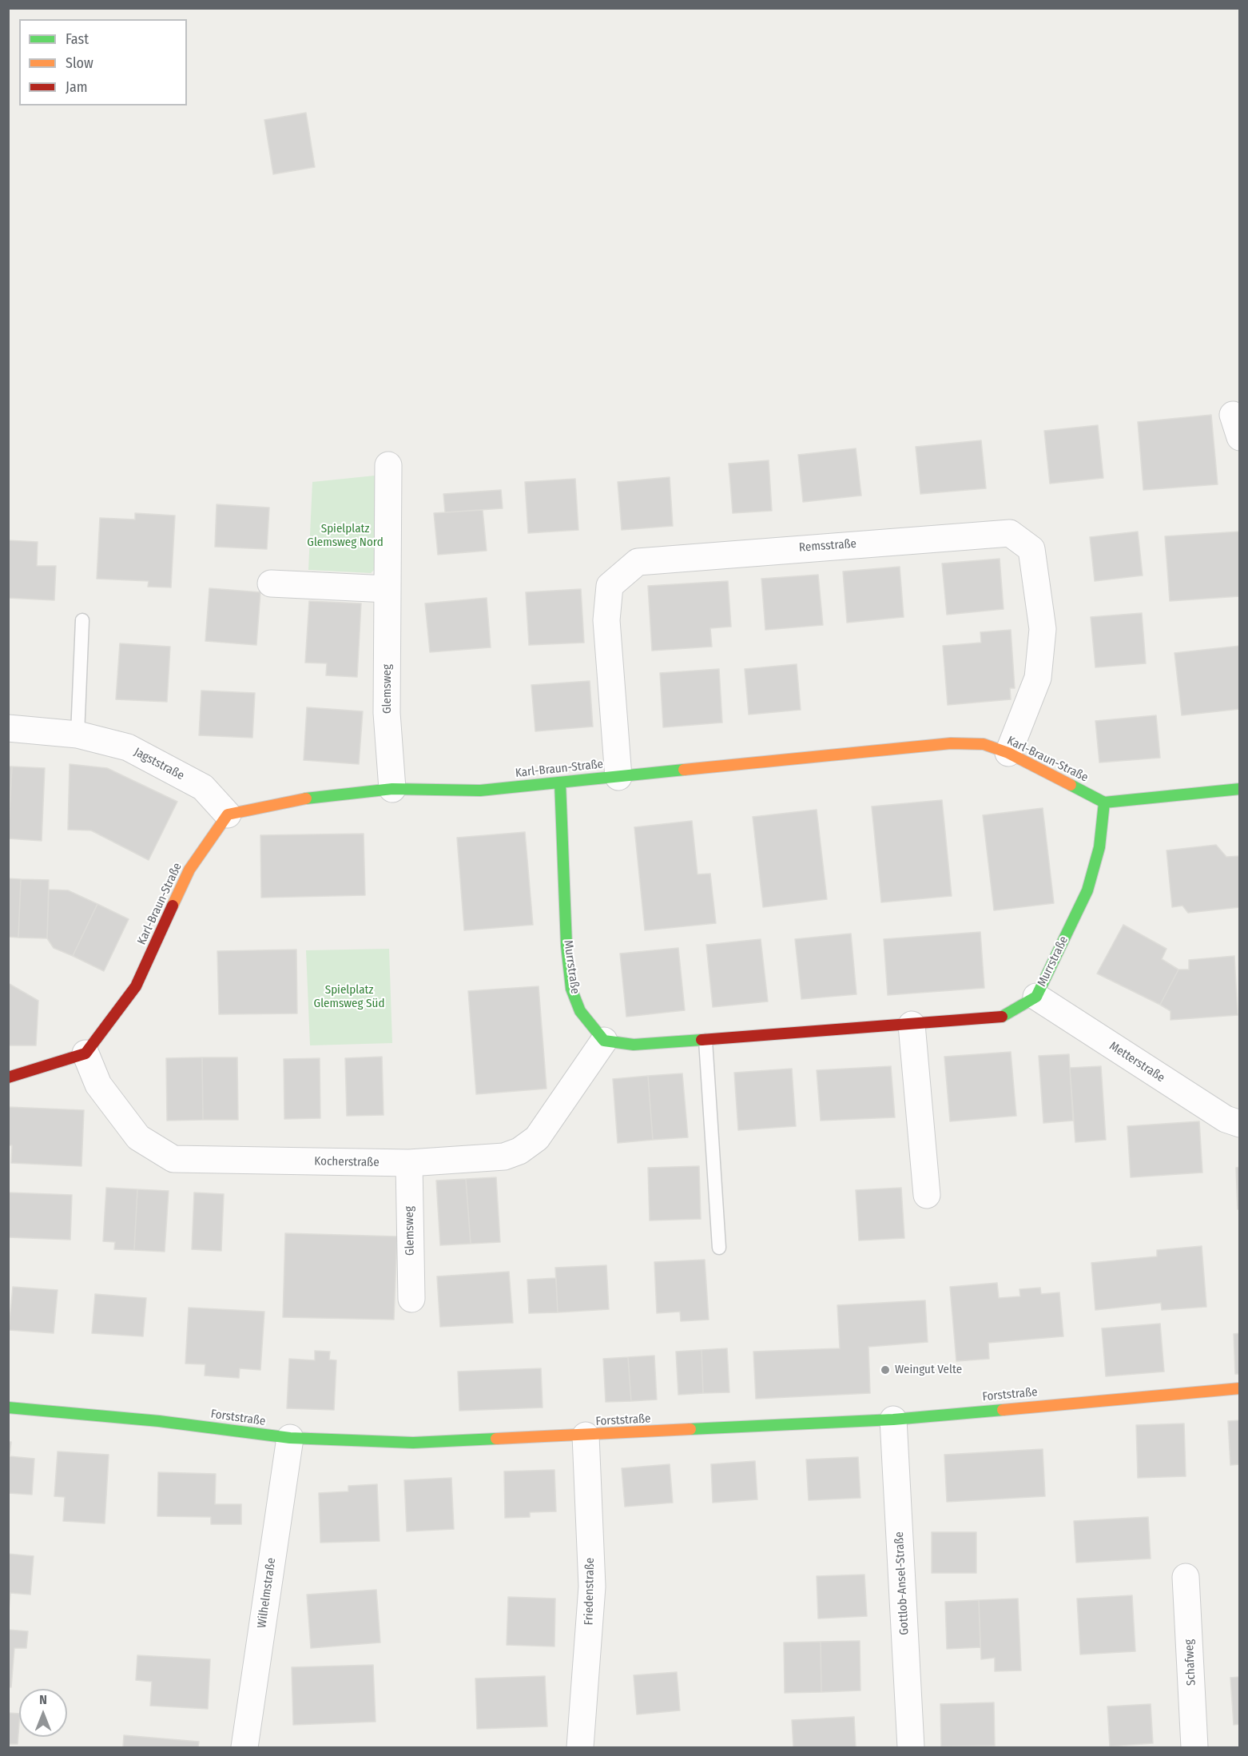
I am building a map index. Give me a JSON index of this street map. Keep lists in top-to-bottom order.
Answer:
{
  "streets": {
    "street": [
      "Remsstraße",
      "Glemsweg",
      "Karl-Braun-Straße",
      "Jagststraße",
      "Murrstraße",
      "Metterstraße",
      "Kocherstraße",
      "Forststraße",
      "Gottlob-Ansel-Straße",
      "Friedenstraße",
      "Wilhelmstraße",
      "Schafweg"
    ]
  },
  "crossings": [
    ["Remsstraße", "Karl-Braun-Straße"],
    ["Glemsweg", "Karl-Braun-Straße"],
    ["Glemsweg", "Kocherstraße"],
    ["Karl-Braun-Straße", "Jagststraße"],
    ["Karl-Braun-Straße", "Murrstraße"],
    ["Karl-Braun-Straße", "Kocherstraße"],
    ["Murrstraße", "Metterstraße"],
    ["Murrstraße", "Kocherstraße"],
    ["Forststraße", "Gottlob-Ansel-Straße"],
    ["Forststraße", "Friedenstraße"],
    ["Forststraße", "Wilhelmstraße"]
  ],
  "parks": ["Spielplatz Glemsweg Nord", "Spielplatz Glemsweg Süd"],
  "places": ["Weingut Velte"],
  "legend": ["Fast", "Slow", "Jam"],
  "north": "top"
}
